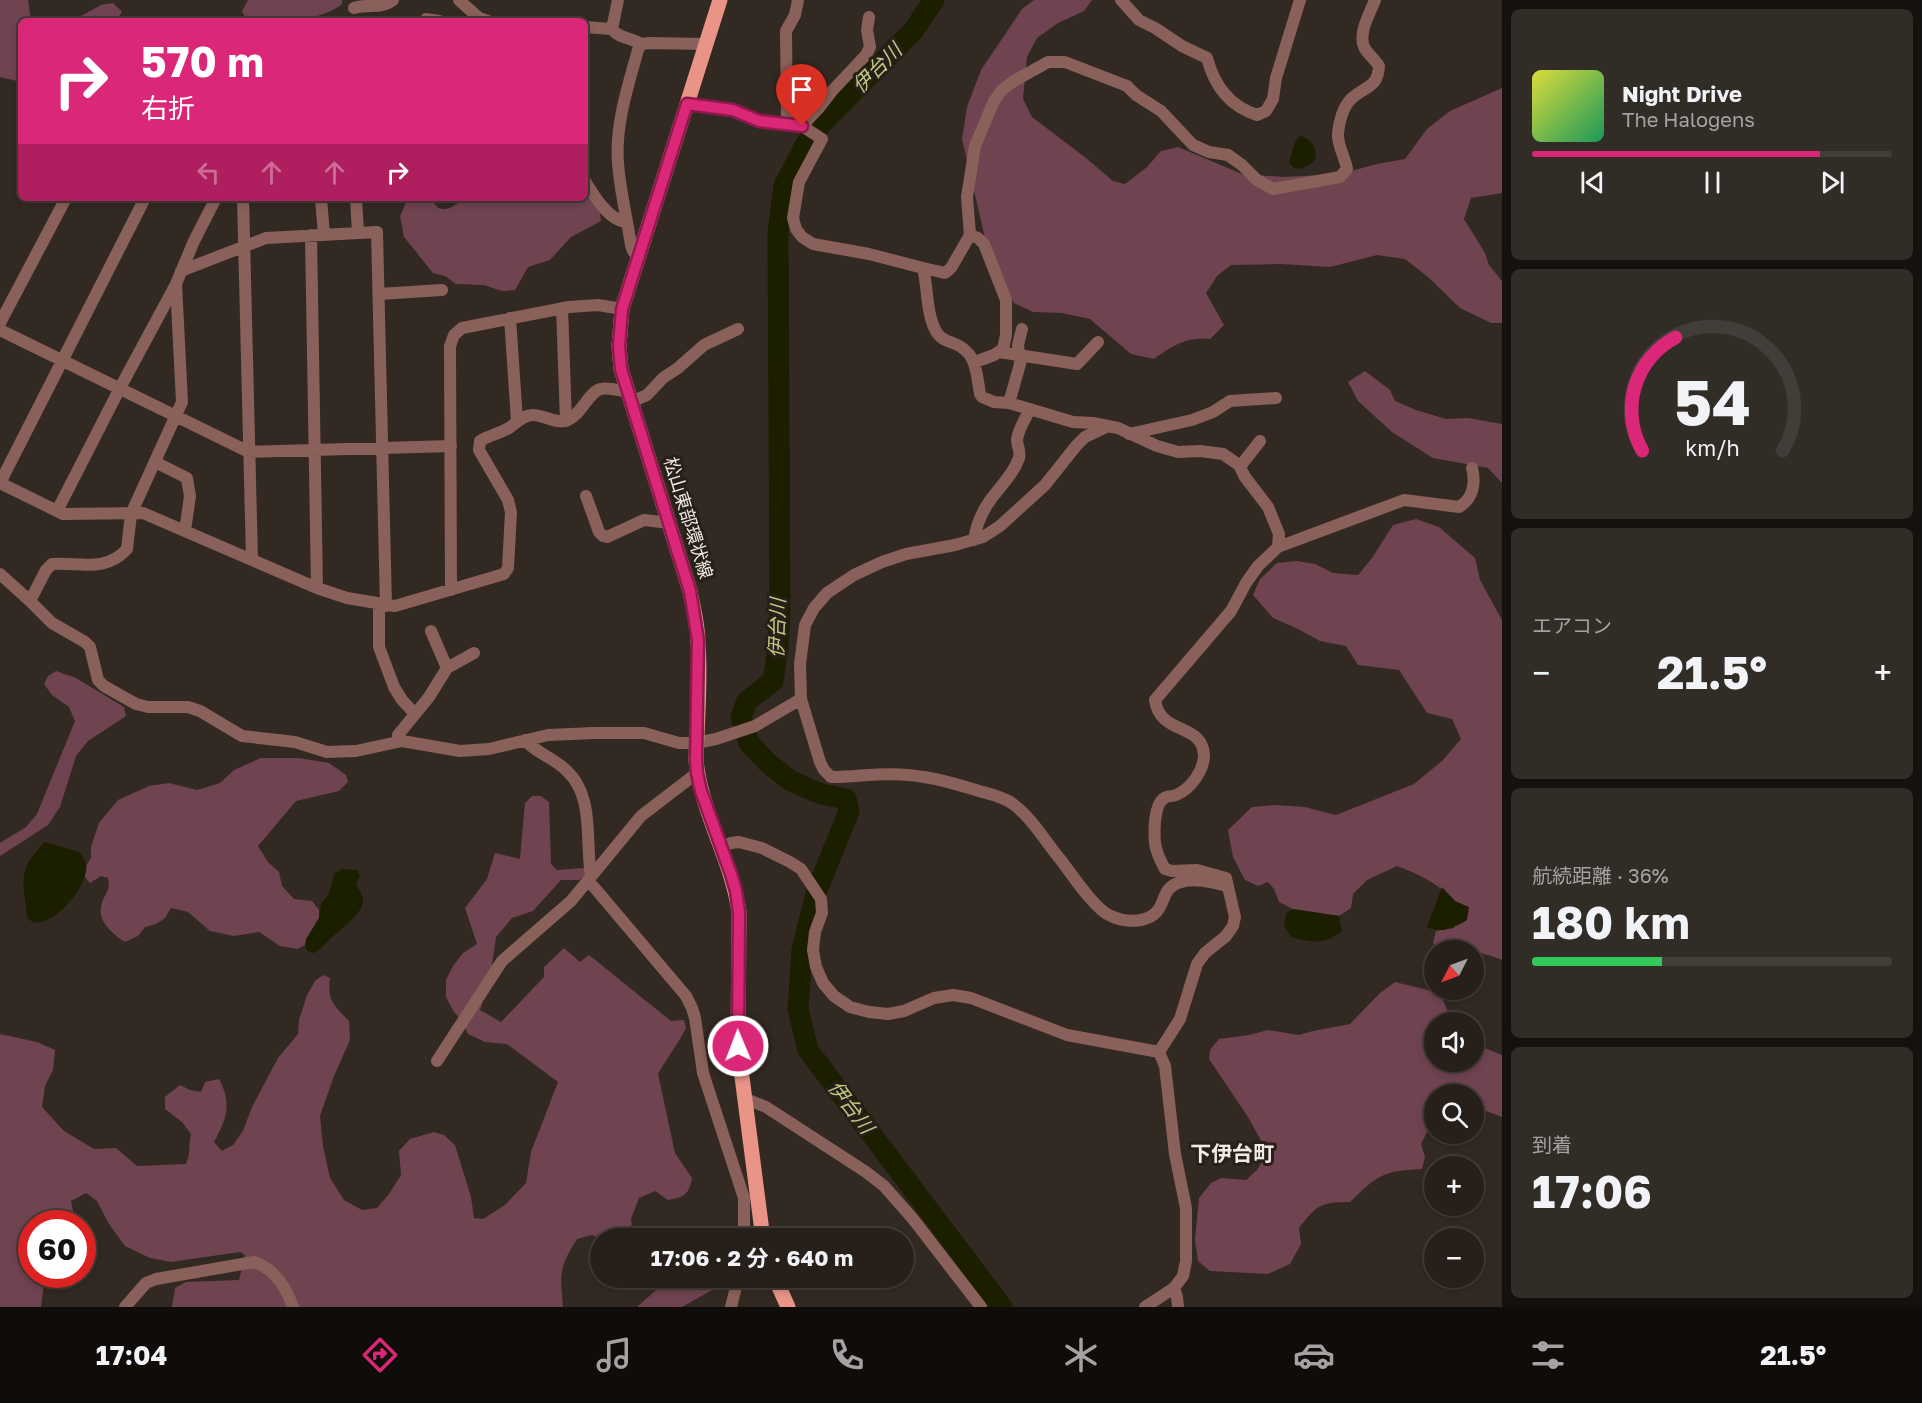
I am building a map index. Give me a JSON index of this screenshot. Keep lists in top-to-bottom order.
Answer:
{
  "streets": {
    "main road": ["松山東部環状線"]
  },
  "districts": ["下伊台町"],
  "water": ["伊台川"],
  "north": "bottom left",
  "page": {
    "turn": ["570 m", "右折"],
    "song": ["Night Drive", "The Halogens"],
    "tile": [
      "エアコン",
      ["航続距離 · 36%", "180 km"],
      ["到着", "17:06"]
    ],
    "heat": ["−", "21.5°", "+"],
    "map_buttons": ["+", "−"],
    "limit": "60",
    "trip": "17:06 · 2 分 · 640 m",
    "tabs": ["17:04", "21.5°"],
    "gauge": ["54", "km/h"]
  }
}
